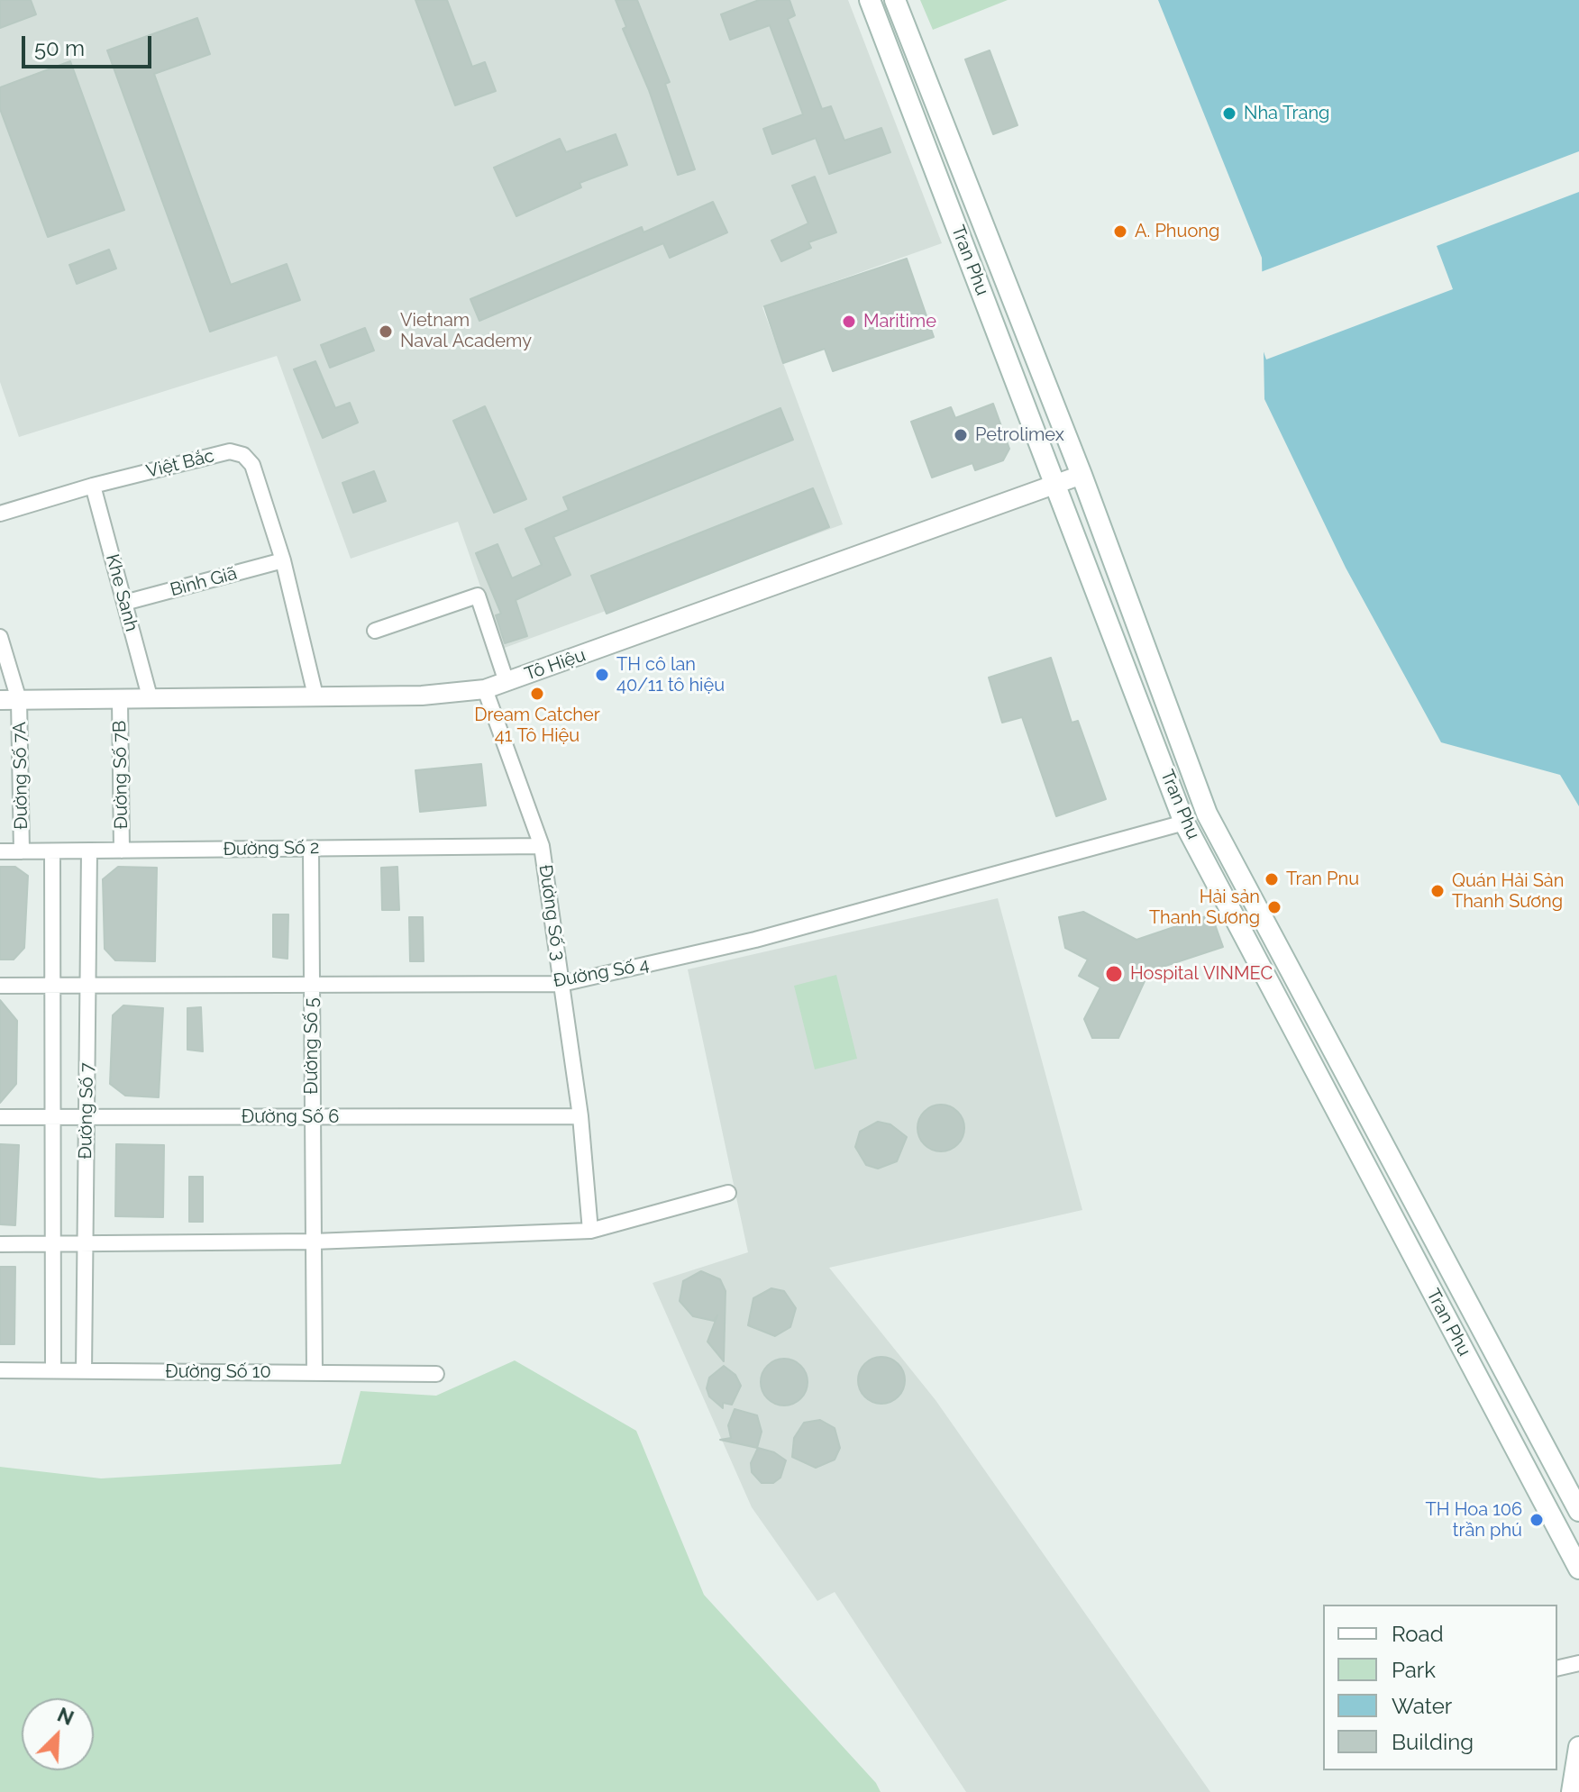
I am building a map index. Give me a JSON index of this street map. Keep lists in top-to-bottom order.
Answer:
{
  "streets": {
    "main road": ["Tran Phu"],
    "street": [
      "Việt Bắc",
      "Bình Giã",
      "Khe Sanh",
      "Tô Hiệu",
      "Đường Số 7B",
      "Đường Số 7A",
      "Đường Số 2",
      "Đường Số 3",
      "Đường Số 4",
      "Đường Số 5",
      "Đường Số 7",
      "Đường Số 6",
      "Đường Số 10"
    ]
  },
  "crossings": [
    ["Tran Phu", "Tô Hiệu"],
    ["Tran Phu", "Đường Số 4"],
    ["Việt Bắc", "Bình Giã"],
    ["Việt Bắc", "Khe Sanh"],
    ["Việt Bắc", "Tô Hiệu"],
    ["Bình Giã", "Khe Sanh"],
    ["Khe Sanh", "Tô Hiệu"],
    ["Tô Hiệu", "Đường Số 7B"],
    ["Tô Hiệu", "Đường Số 7A"],
    ["Tô Hiệu", "Đường Số 3"],
    ["Đường Số 7B", "Đường Số 2"],
    ["Đường Số 7A", "Đường Số 2"],
    ["Đường Số 2", "Đường Số 3"],
    ["Đường Số 2", "Đường Số 5"],
    ["Đường Số 2", "Đường Số 7"],
    ["Đường Số 3", "Đường Số 4"],
    ["Đường Số 3", "Đường Số 6"],
    ["Đường Số 4", "Đường Số 5"],
    ["Đường Số 4", "Đường Số 7"],
    ["Đường Số 5", "Đường Số 6"],
    ["Đường Số 5", "Đường Số 10"],
    ["Đường Số 7", "Đường Số 6"],
    ["Đường Số 7", "Đường Số 10"]
  ],
  "places": [
    "Nha Trang",
    "A. Phuong",
    "Maritime",
    "Vietnam Naval Academy",
    "Petrolimex",
    "TH cô lan 40/11 tô hiệu",
    "Dream Catcher 41 Tô Hiệu",
    "Tran Pnu",
    "Quán Hải Sản Thanh Sương",
    "Hải sản Thanh Sương",
    "Hospital VINMEC",
    "TH Hoa 106 trần phú"
  ],
  "legend": [
    "Road",
    "Park",
    "Water",
    "Building"
  ],
  "scale_bar": "50 m",
  "north": "top right"
}
